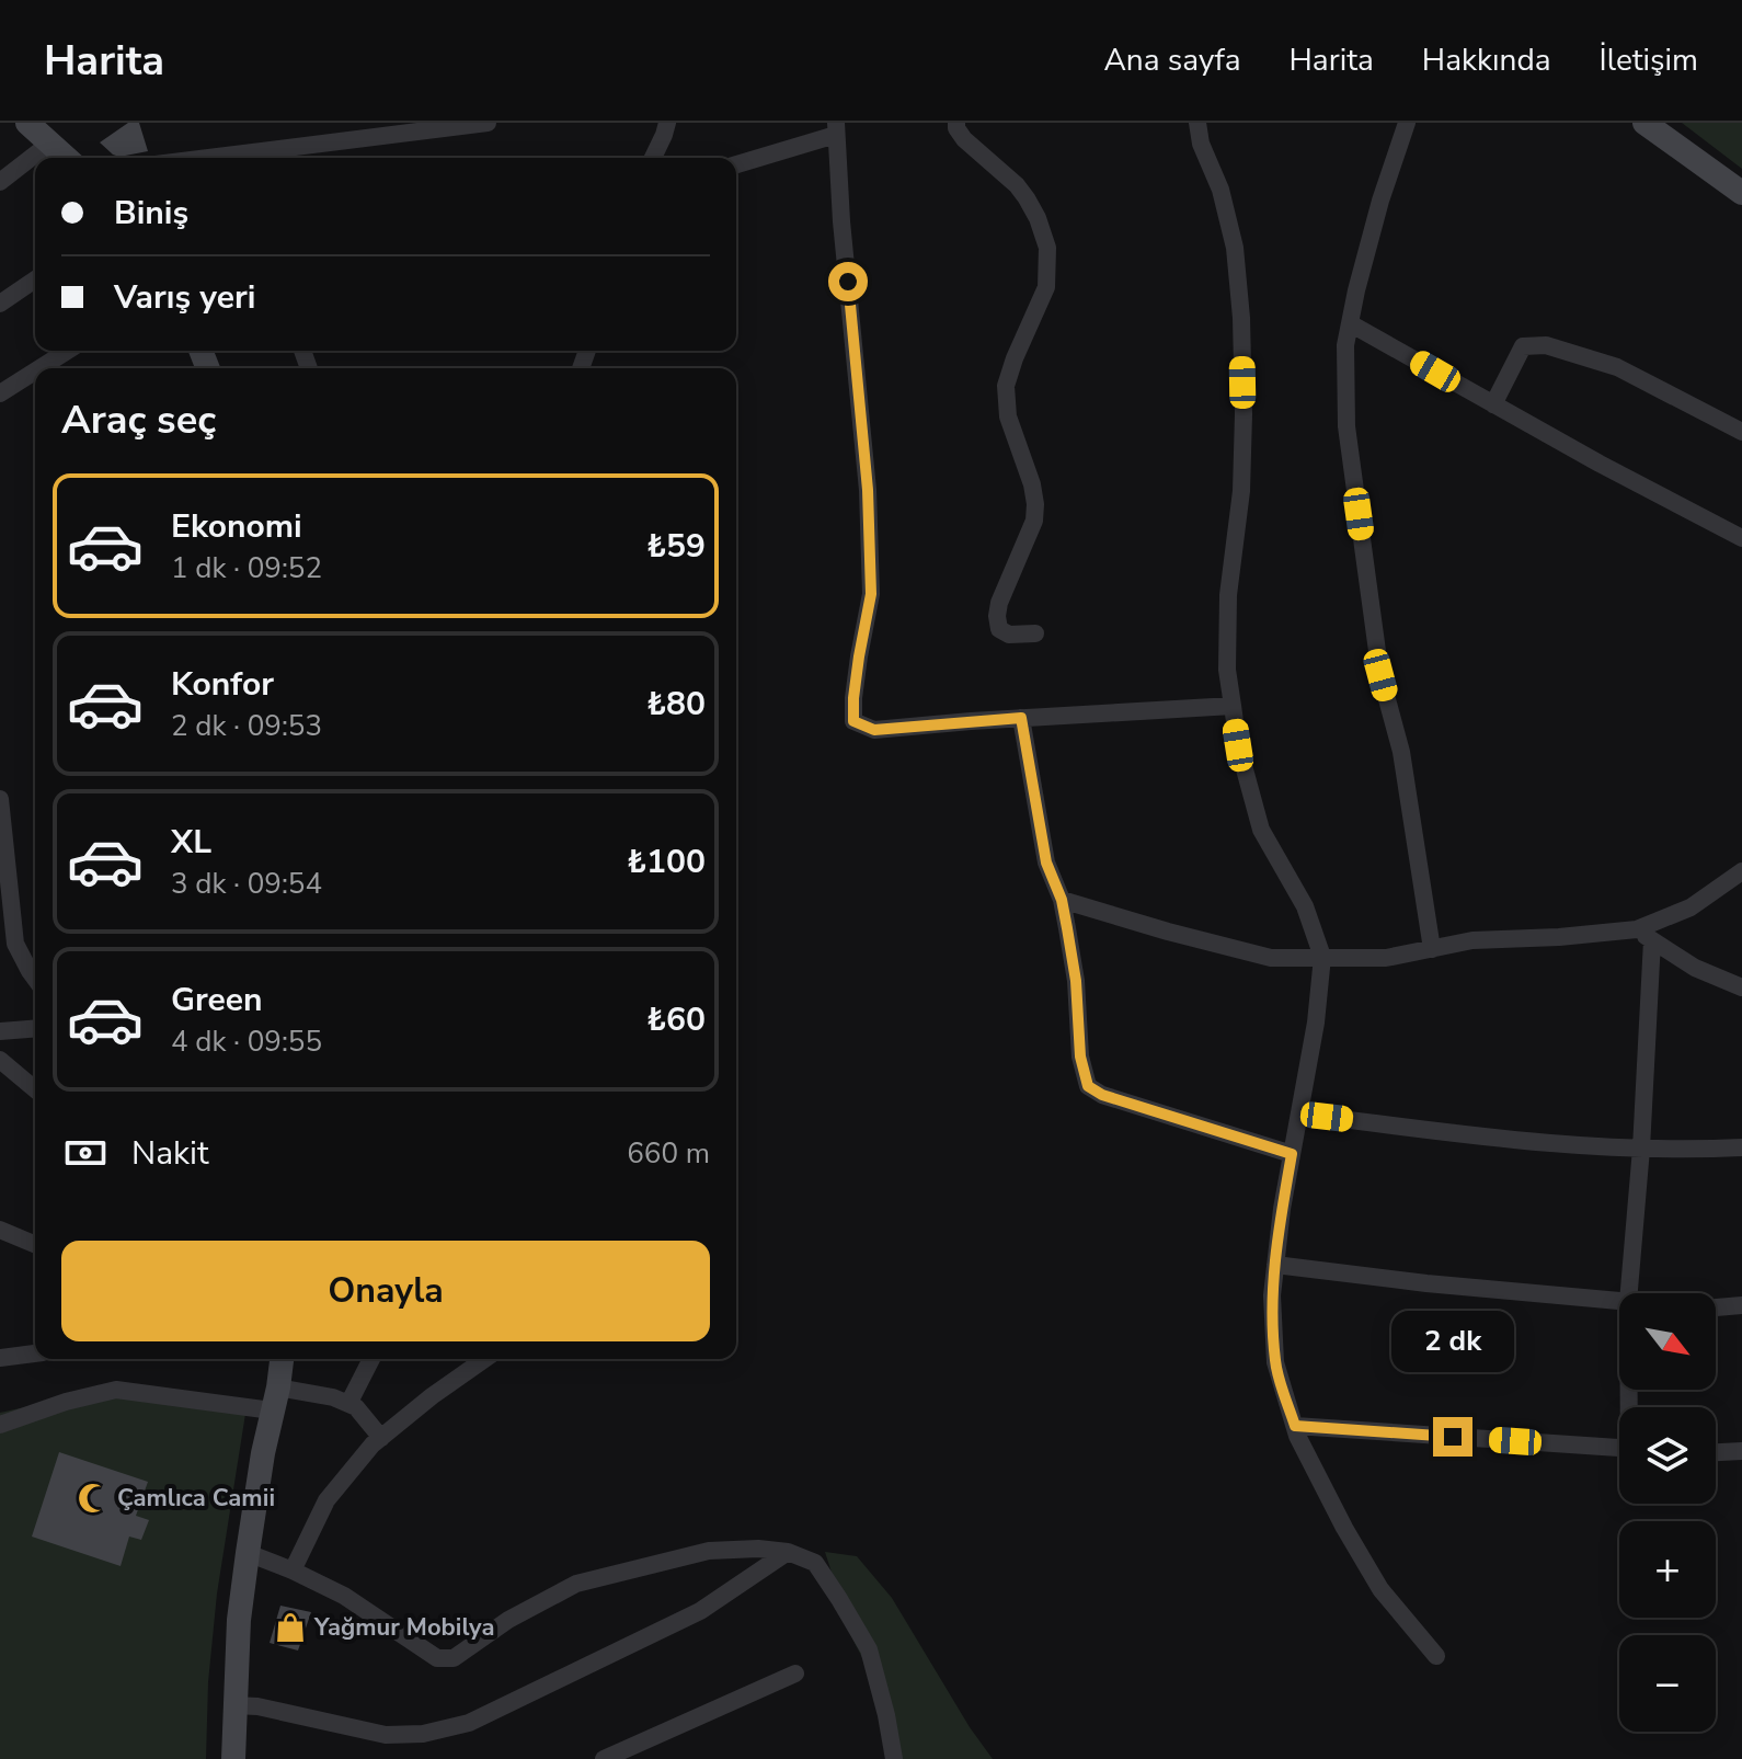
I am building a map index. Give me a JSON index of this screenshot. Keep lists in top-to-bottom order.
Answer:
{
  "places": {
    "mosque": ["Çamlıca Camii"],
    "shop": ["Yağmur Mobilya"]
  },
  "north": "bottom right",
  "page": {
    "header": "Harita",
    "nav": [
      "Ana sayfa",
      "Harita",
      "Hakkında",
      "İletişim"
    ],
    "banner": ["Biniş", "Varış yeri"],
    "heading": "Araç seç",
    "list": [
      {
        "name": "Ekonomi",
        "note": "1 dk · 09:52",
        "value": "₺59"
      },
      {
        "name": "Konfor",
        "note": "2 dk · 09:53",
        "value": "₺80"
      },
      {
        "name": "XL",
        "note": "3 dk · 09:54",
        "value": "₺100"
      },
      {
        "name": "Green",
        "note": "4 dk · 09:55",
        "value": "₺60"
      }
    ],
    "pay": ["Nakit", "660 m"],
    "buttons": "Onayla",
    "map_buttons": ["+", "−"],
    "bubble": "2 dk"
  }
}
